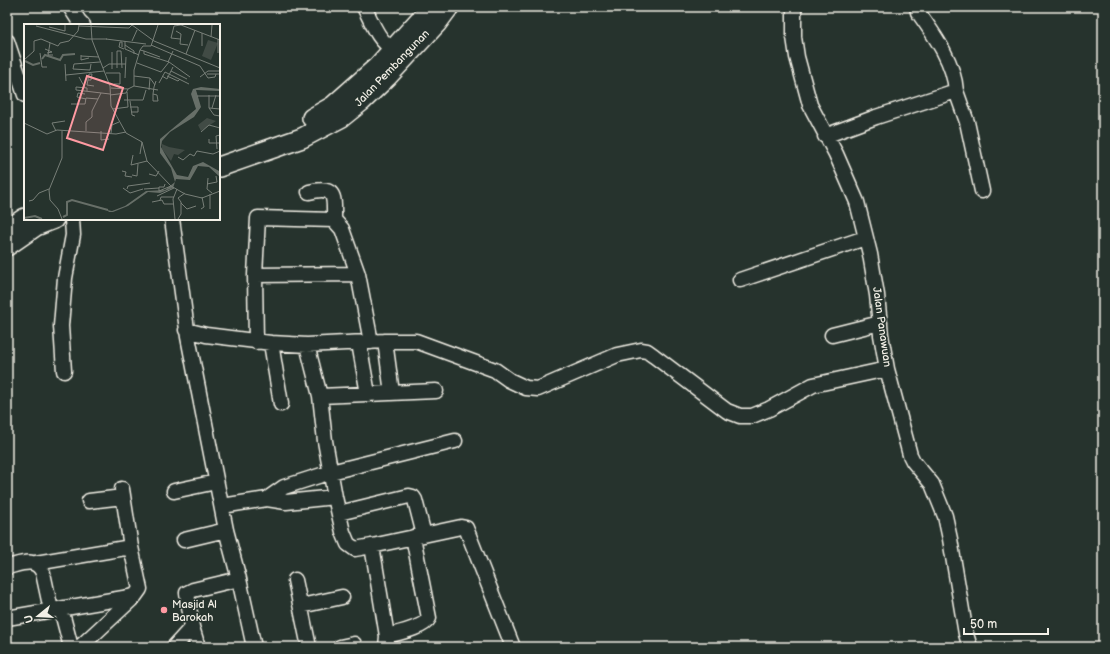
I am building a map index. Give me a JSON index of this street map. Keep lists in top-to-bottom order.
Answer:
{
  "streets": {
    "main road": ["Jalan Pembangunan"],
    "street": ["Jalan Panawuan"]
  },
  "places": ["Masjid Al Barokah"],
  "scale_bar": "50 m",
  "north": "left"
}
